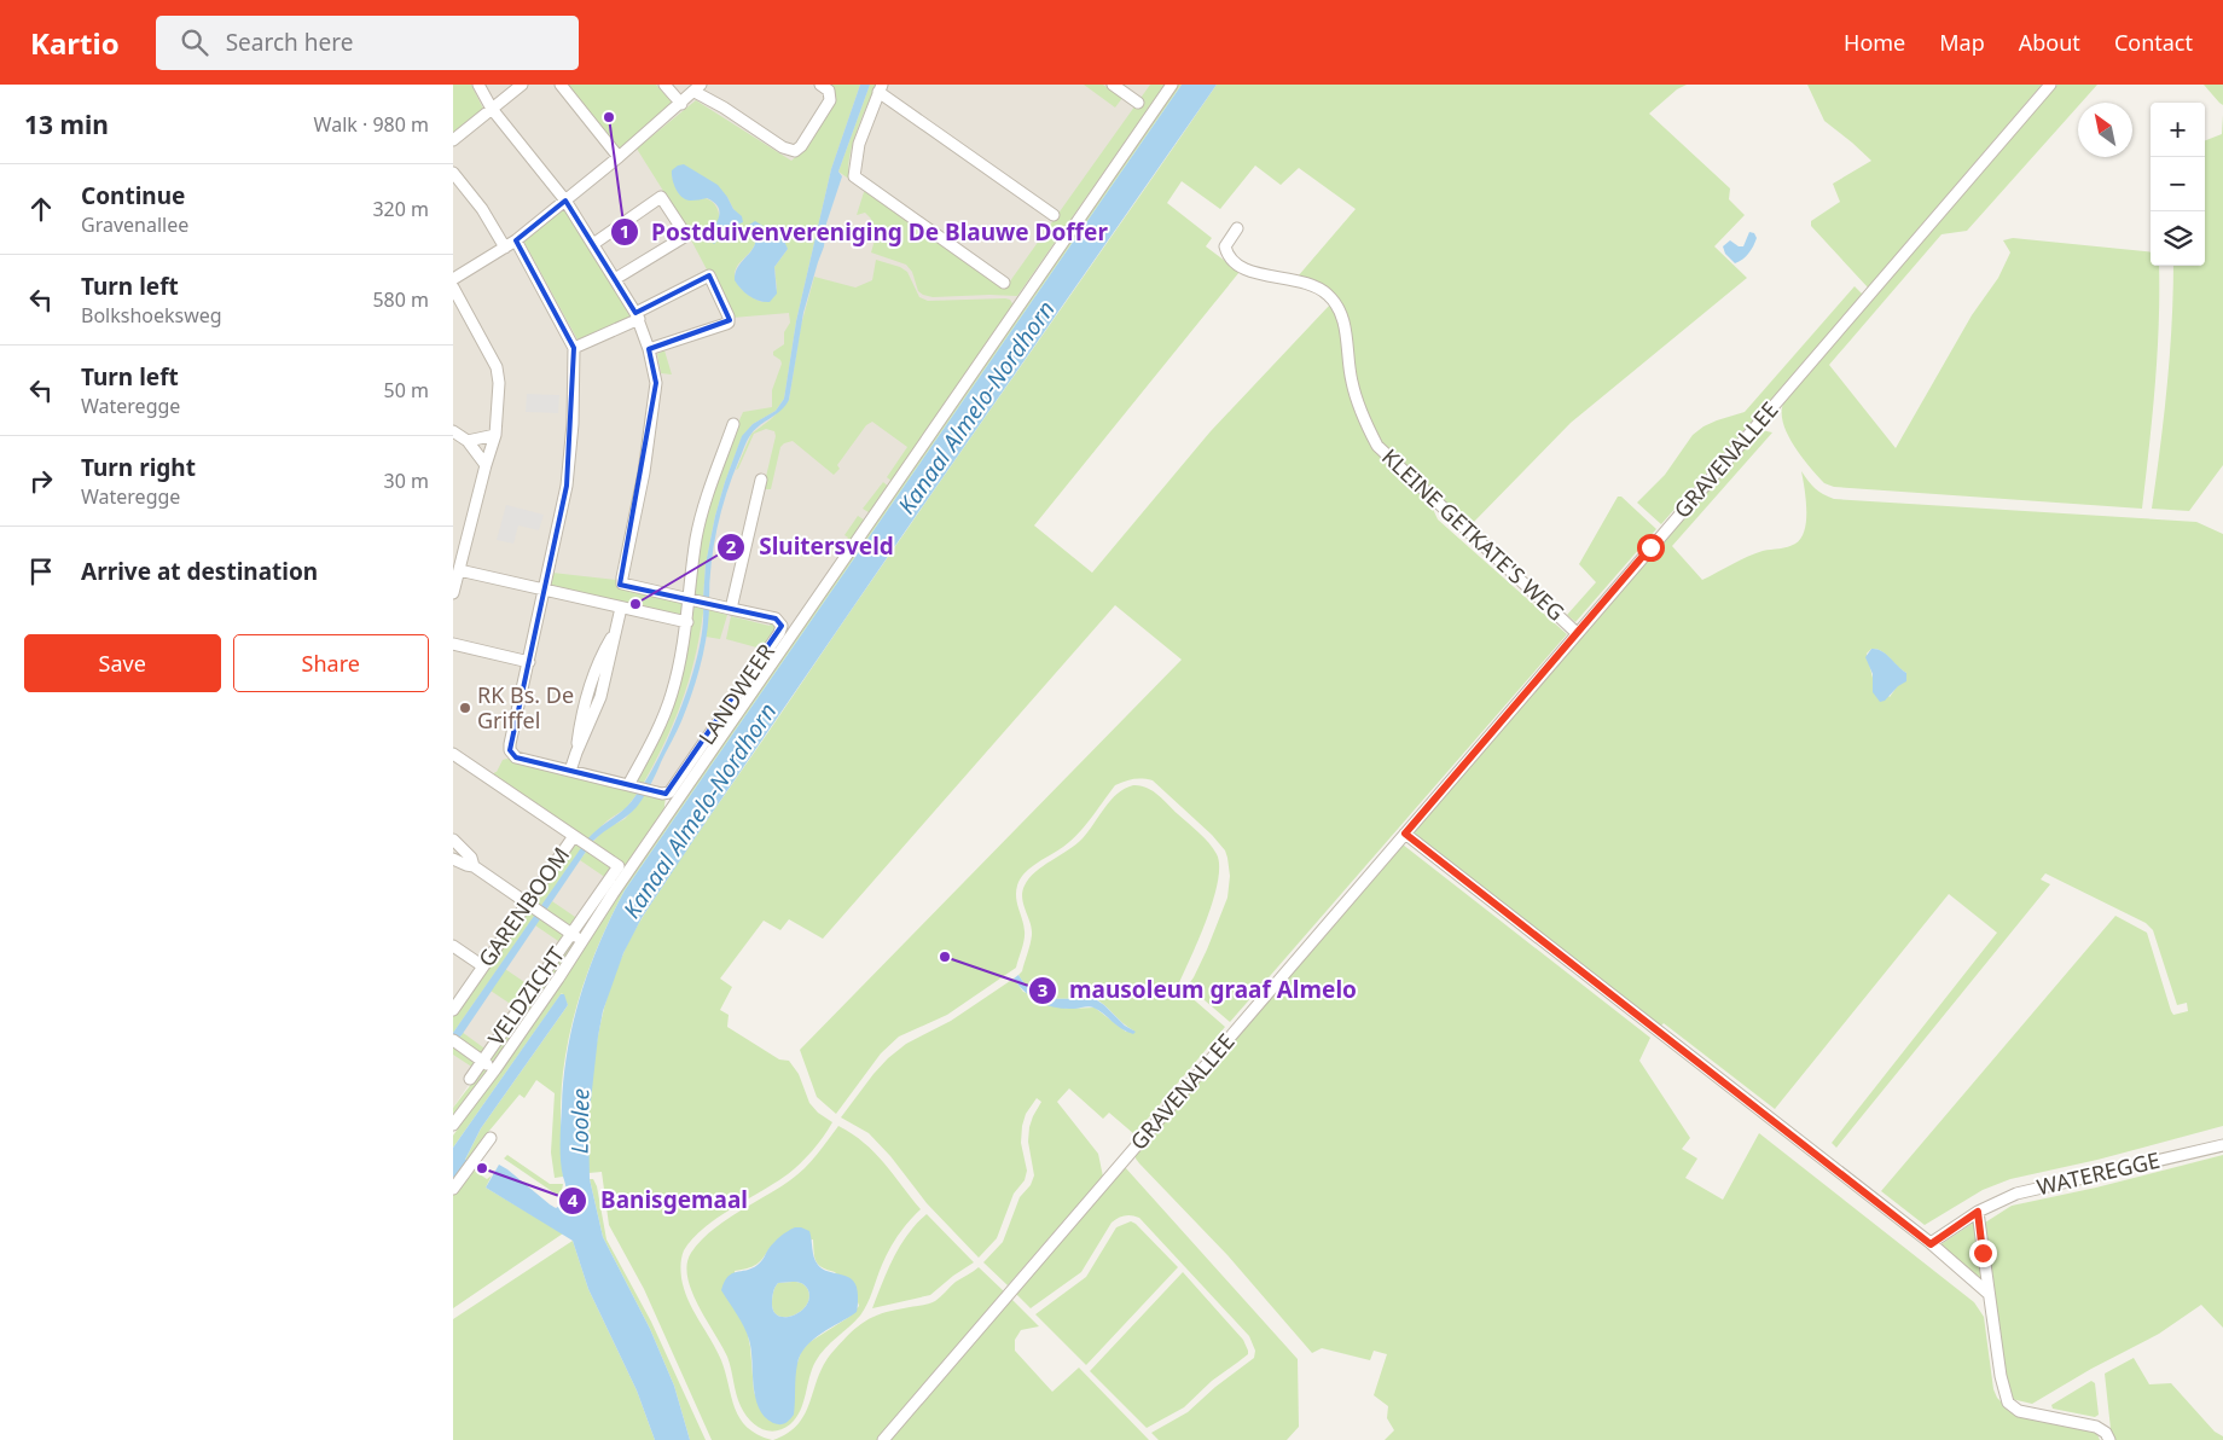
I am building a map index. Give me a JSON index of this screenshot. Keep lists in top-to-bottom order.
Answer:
{
  "streets": {
    "street": [
      "GRAVENALLEE",
      "KLEINE GETKATE'S WEG",
      "LANDWEER",
      "GARENBOOM",
      "VELDZICHT",
      "WATEREGGE"
    ]
  },
  "crossings": [
    ["GRAVENALLEE", "KLEINE GETKATE'S WEG"],
    ["GARENBOOM", "VELDZICHT"]
  ],
  "water": ["Kanaal Almelo-Nordhorn", "Loolee"],
  "places": [
    "Postduivenvereniging De Blauwe Doffer",
    "Sluitersveld",
    "RK Bs. De Griffel",
    "mausoleum graaf Almelo",
    "Banisgemaal"
  ],
  "north": "top left",
  "page": {
    "header": "Kartio",
    "search": "Search here",
    "nav": [
      "Home",
      "Map",
      "About",
      "Contact"
    ],
    "heading": ["13 min", "Walk · 980 m"],
    "map_buttons": ["+", "−"],
    "list": [
      ["Continue", "Gravenallee", "320 m"],
      ["Turn left", "Bolkshoeksweg", "580 m"],
      ["Turn left", "Wateregge", "50 m"],
      ["Turn right", "Wateregge", "30 m"],
      "Arrive at destination"
    ],
    "buttons": ["Save", "Share"]
  }
}
